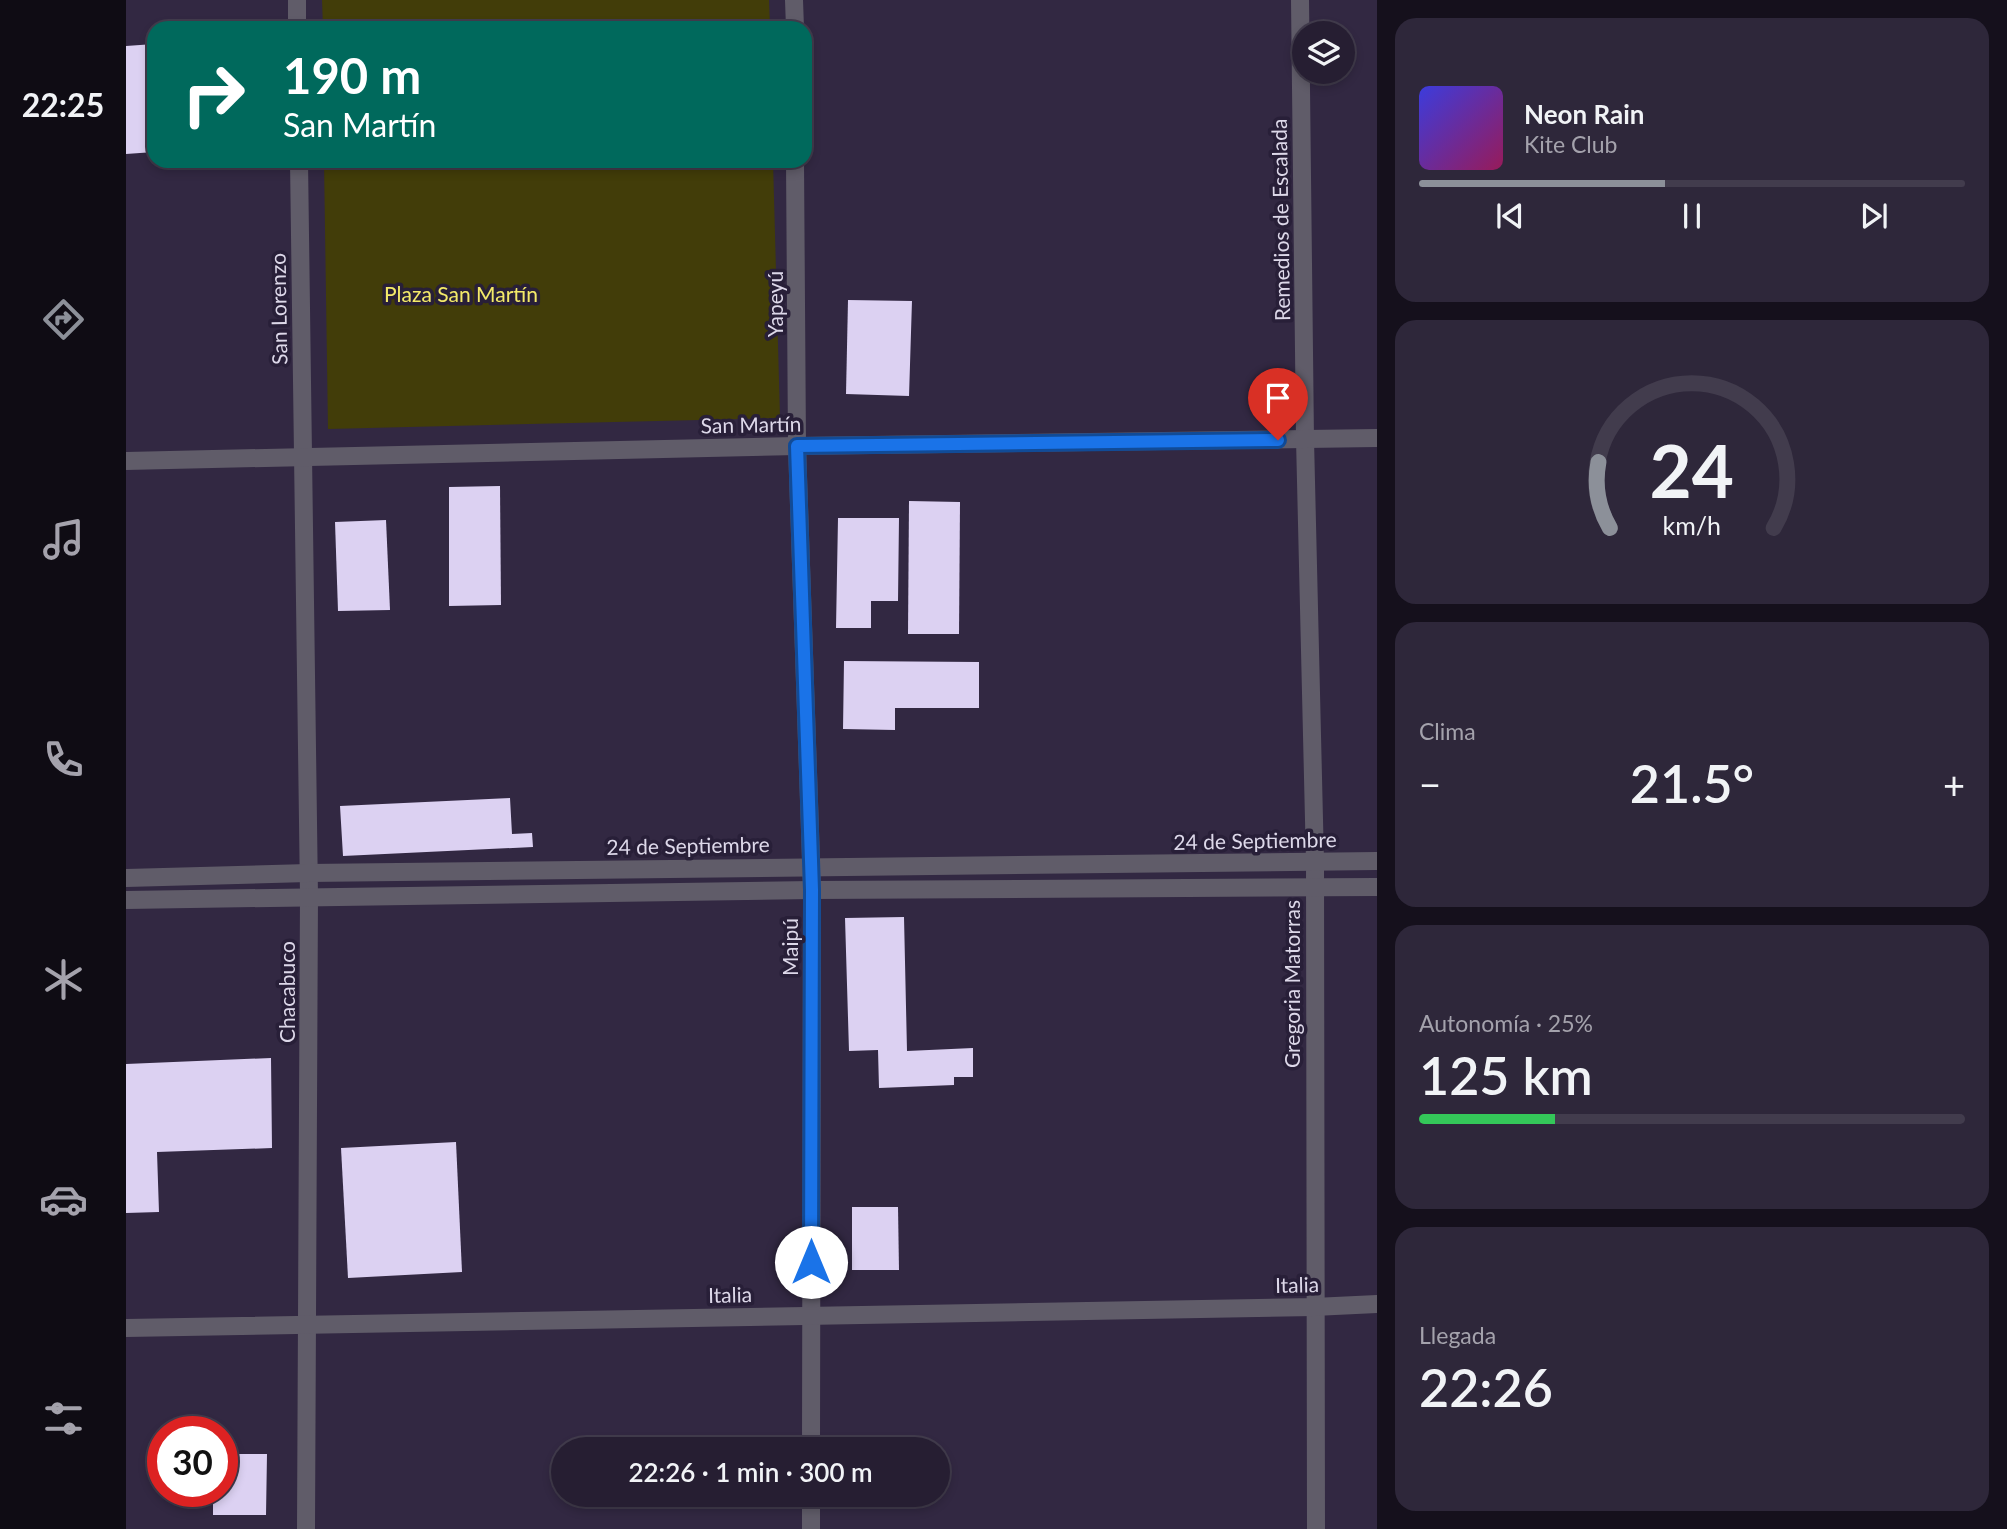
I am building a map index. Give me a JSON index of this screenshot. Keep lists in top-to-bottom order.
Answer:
{
  "streets": {
    "street": [
      "Remedios de Escalada",
      "Yapeyú",
      "San Lorenzo",
      "San Martín",
      "24 de Septiembre",
      "Maipú",
      "Gregoria Matorras",
      "Chacabuco",
      "Italia"
    ]
  },
  "crossings": [
    ["Remedios de Escalada", "San Martín"],
    ["Remedios de Escalada", "Gregoria Matorras"],
    ["Yapeyú", "San Martín"],
    ["Yapeyú", "Maipú"],
    ["San Lorenzo", "San Martín"],
    ["San Lorenzo", "Chacabuco"],
    ["San Martín", "Maipú"],
    ["San Martín", "Gregoria Matorras"],
    ["San Martín", "Chacabuco"],
    ["24 de Septiembre", "Maipú"],
    ["24 de Septiembre", "Gregoria Matorras"],
    ["24 de Septiembre", "Chacabuco"],
    ["Maipú", "Italia"],
    ["Gregoria Matorras", "Italia"],
    ["Chacabuco", "Italia"]
  ],
  "parks": ["Plaza San Martín"],
  "page": {
    "tabs": "22:25",
    "turn": ["190 m", "San Martín"],
    "song": ["Neon Rain", "Kite Club"],
    "tile": [
      "Clima",
      ["Autonomía · 25%", "125 km"],
      ["Llegada", "22:26"]
    ],
    "heat": ["−", "21.5°", "+"],
    "limit": "30",
    "trip": "22:26 · 1 min · 300 m",
    "gauge": ["24", "km/h"]
  }
}
